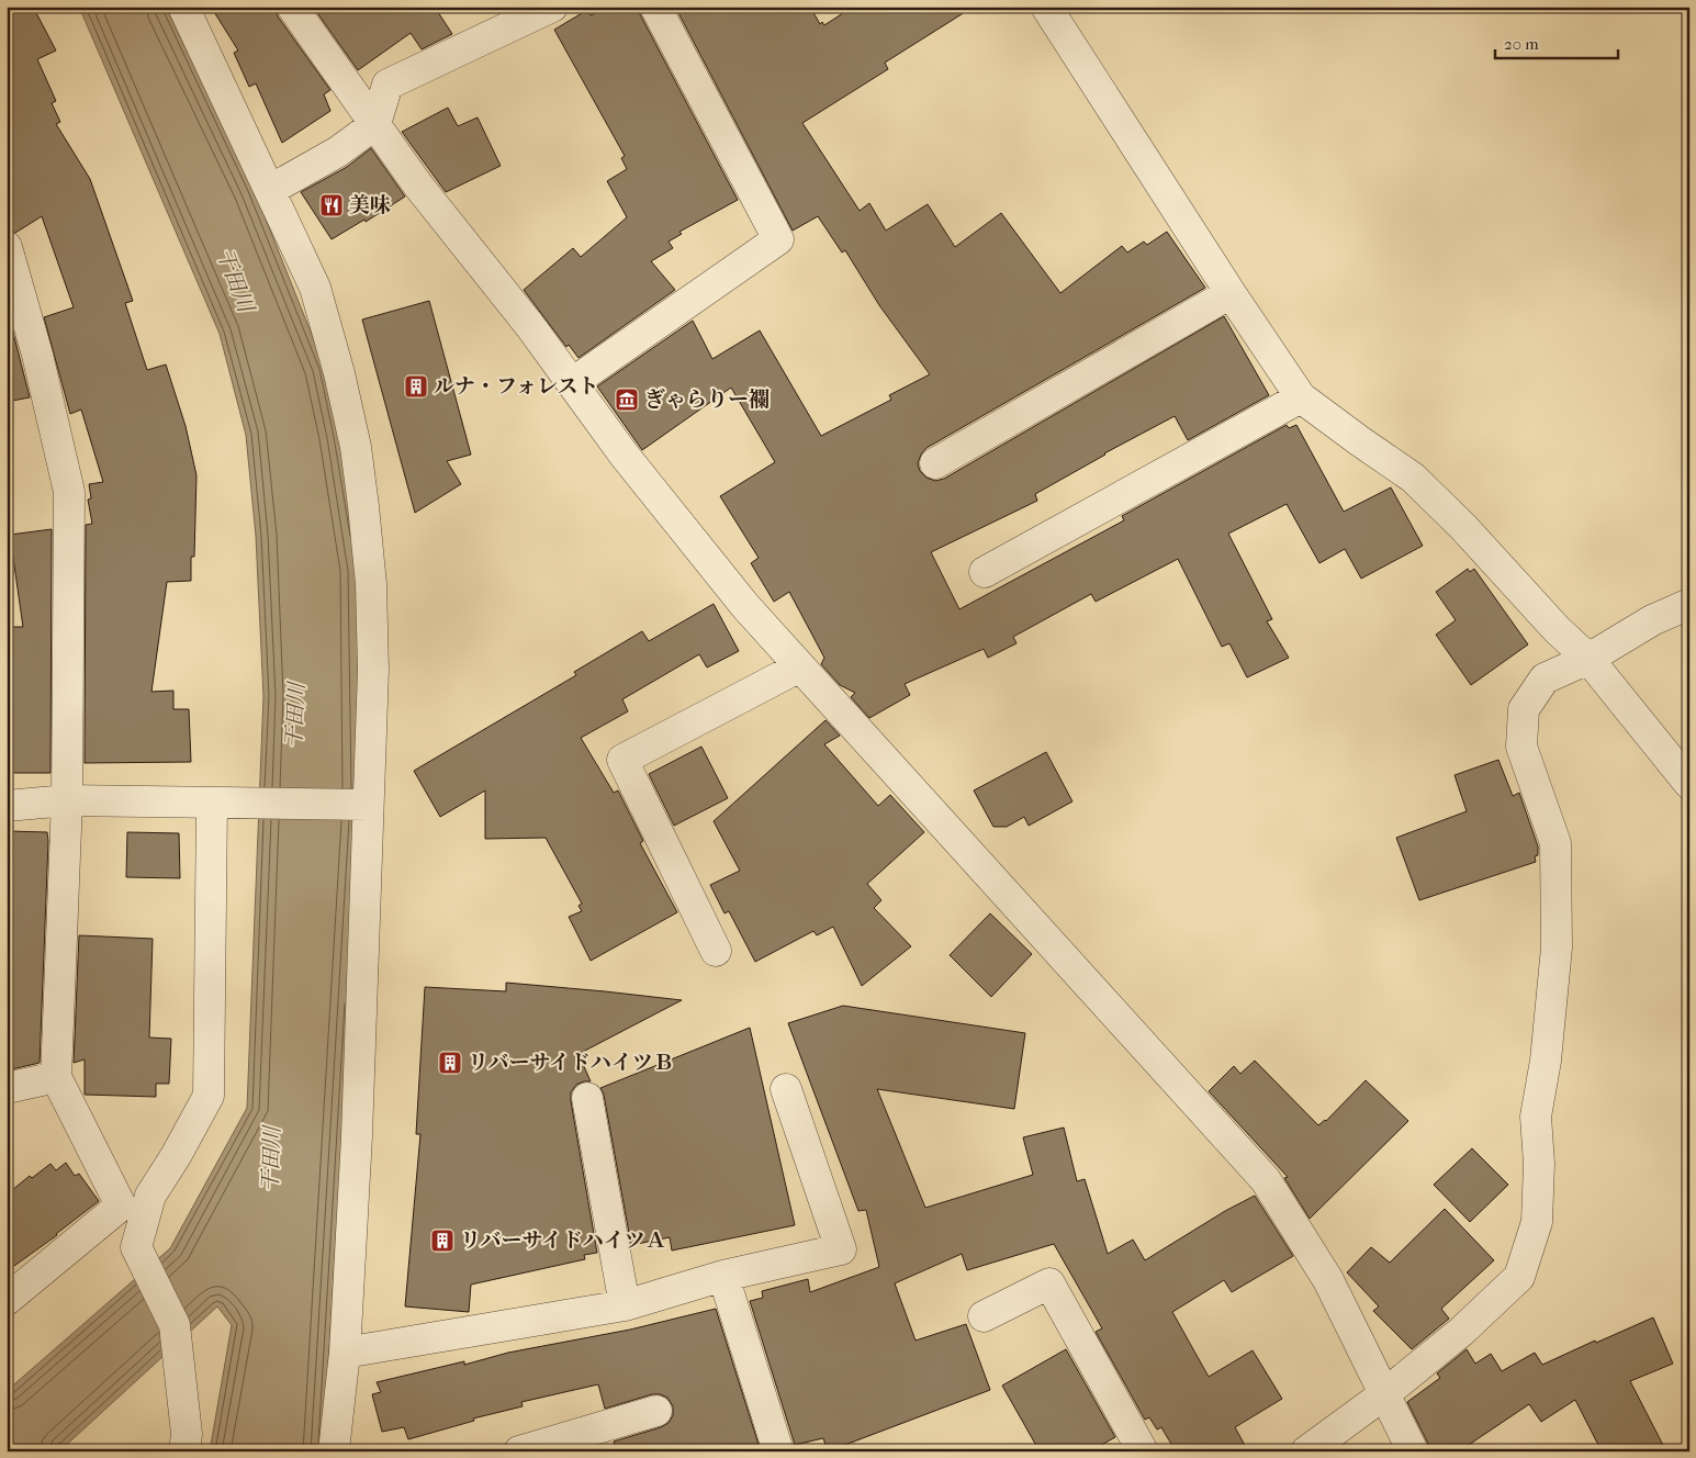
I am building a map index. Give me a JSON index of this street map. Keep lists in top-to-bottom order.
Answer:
{
  "water": ["干田川"],
  "places": {
    "restaurant": ["美味"],
    "building": ["ルナ・フォレスト", "リバーサイドハイツＢ", "リバーサイドハイツＡ"],
    "museum": ["ぎゃらりー襴"]
  },
  "scale_bar": "20 m"
}
